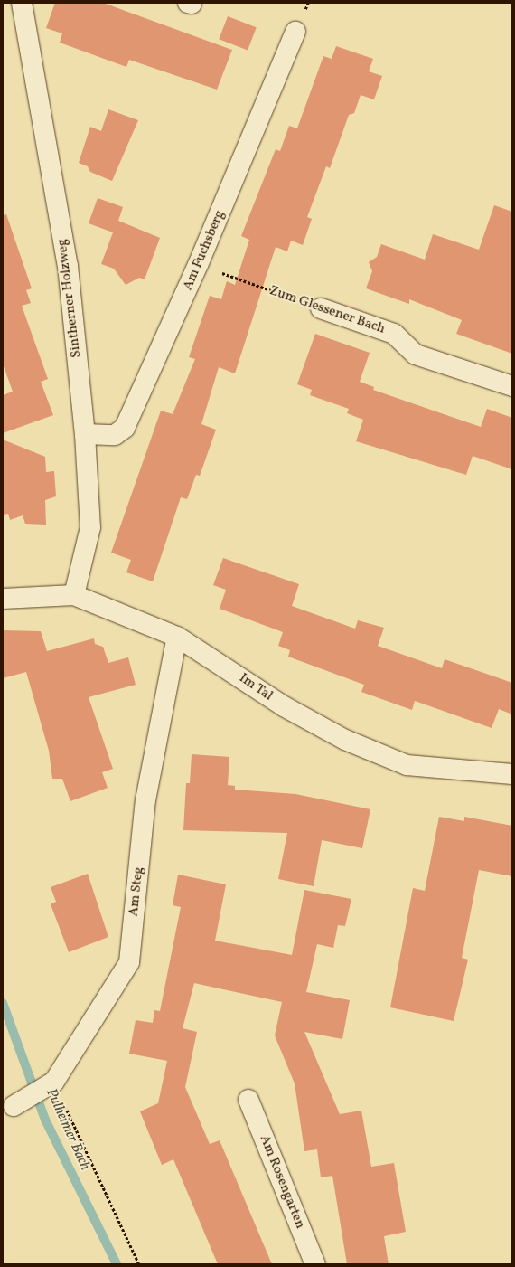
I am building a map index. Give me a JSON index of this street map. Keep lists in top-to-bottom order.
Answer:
{
  "streets": {
    "street": [
      "Am Fuchsberg",
      "Sintherner Holzweg",
      "Zum Glessener Bach",
      "Im Tal",
      "Am Steg",
      "Am Rosengarten"
    ]
  },
  "crossings": [
    ["Am Fuchsberg", "Sintherner Holzweg"],
    ["Am Fuchsberg", "Zum Glessener Bach"],
    ["Sintherner Holzweg", "Im Tal"],
    ["Im Tal", "Am Steg"]
  ],
  "water": ["Pulheimer Bach"]
}
